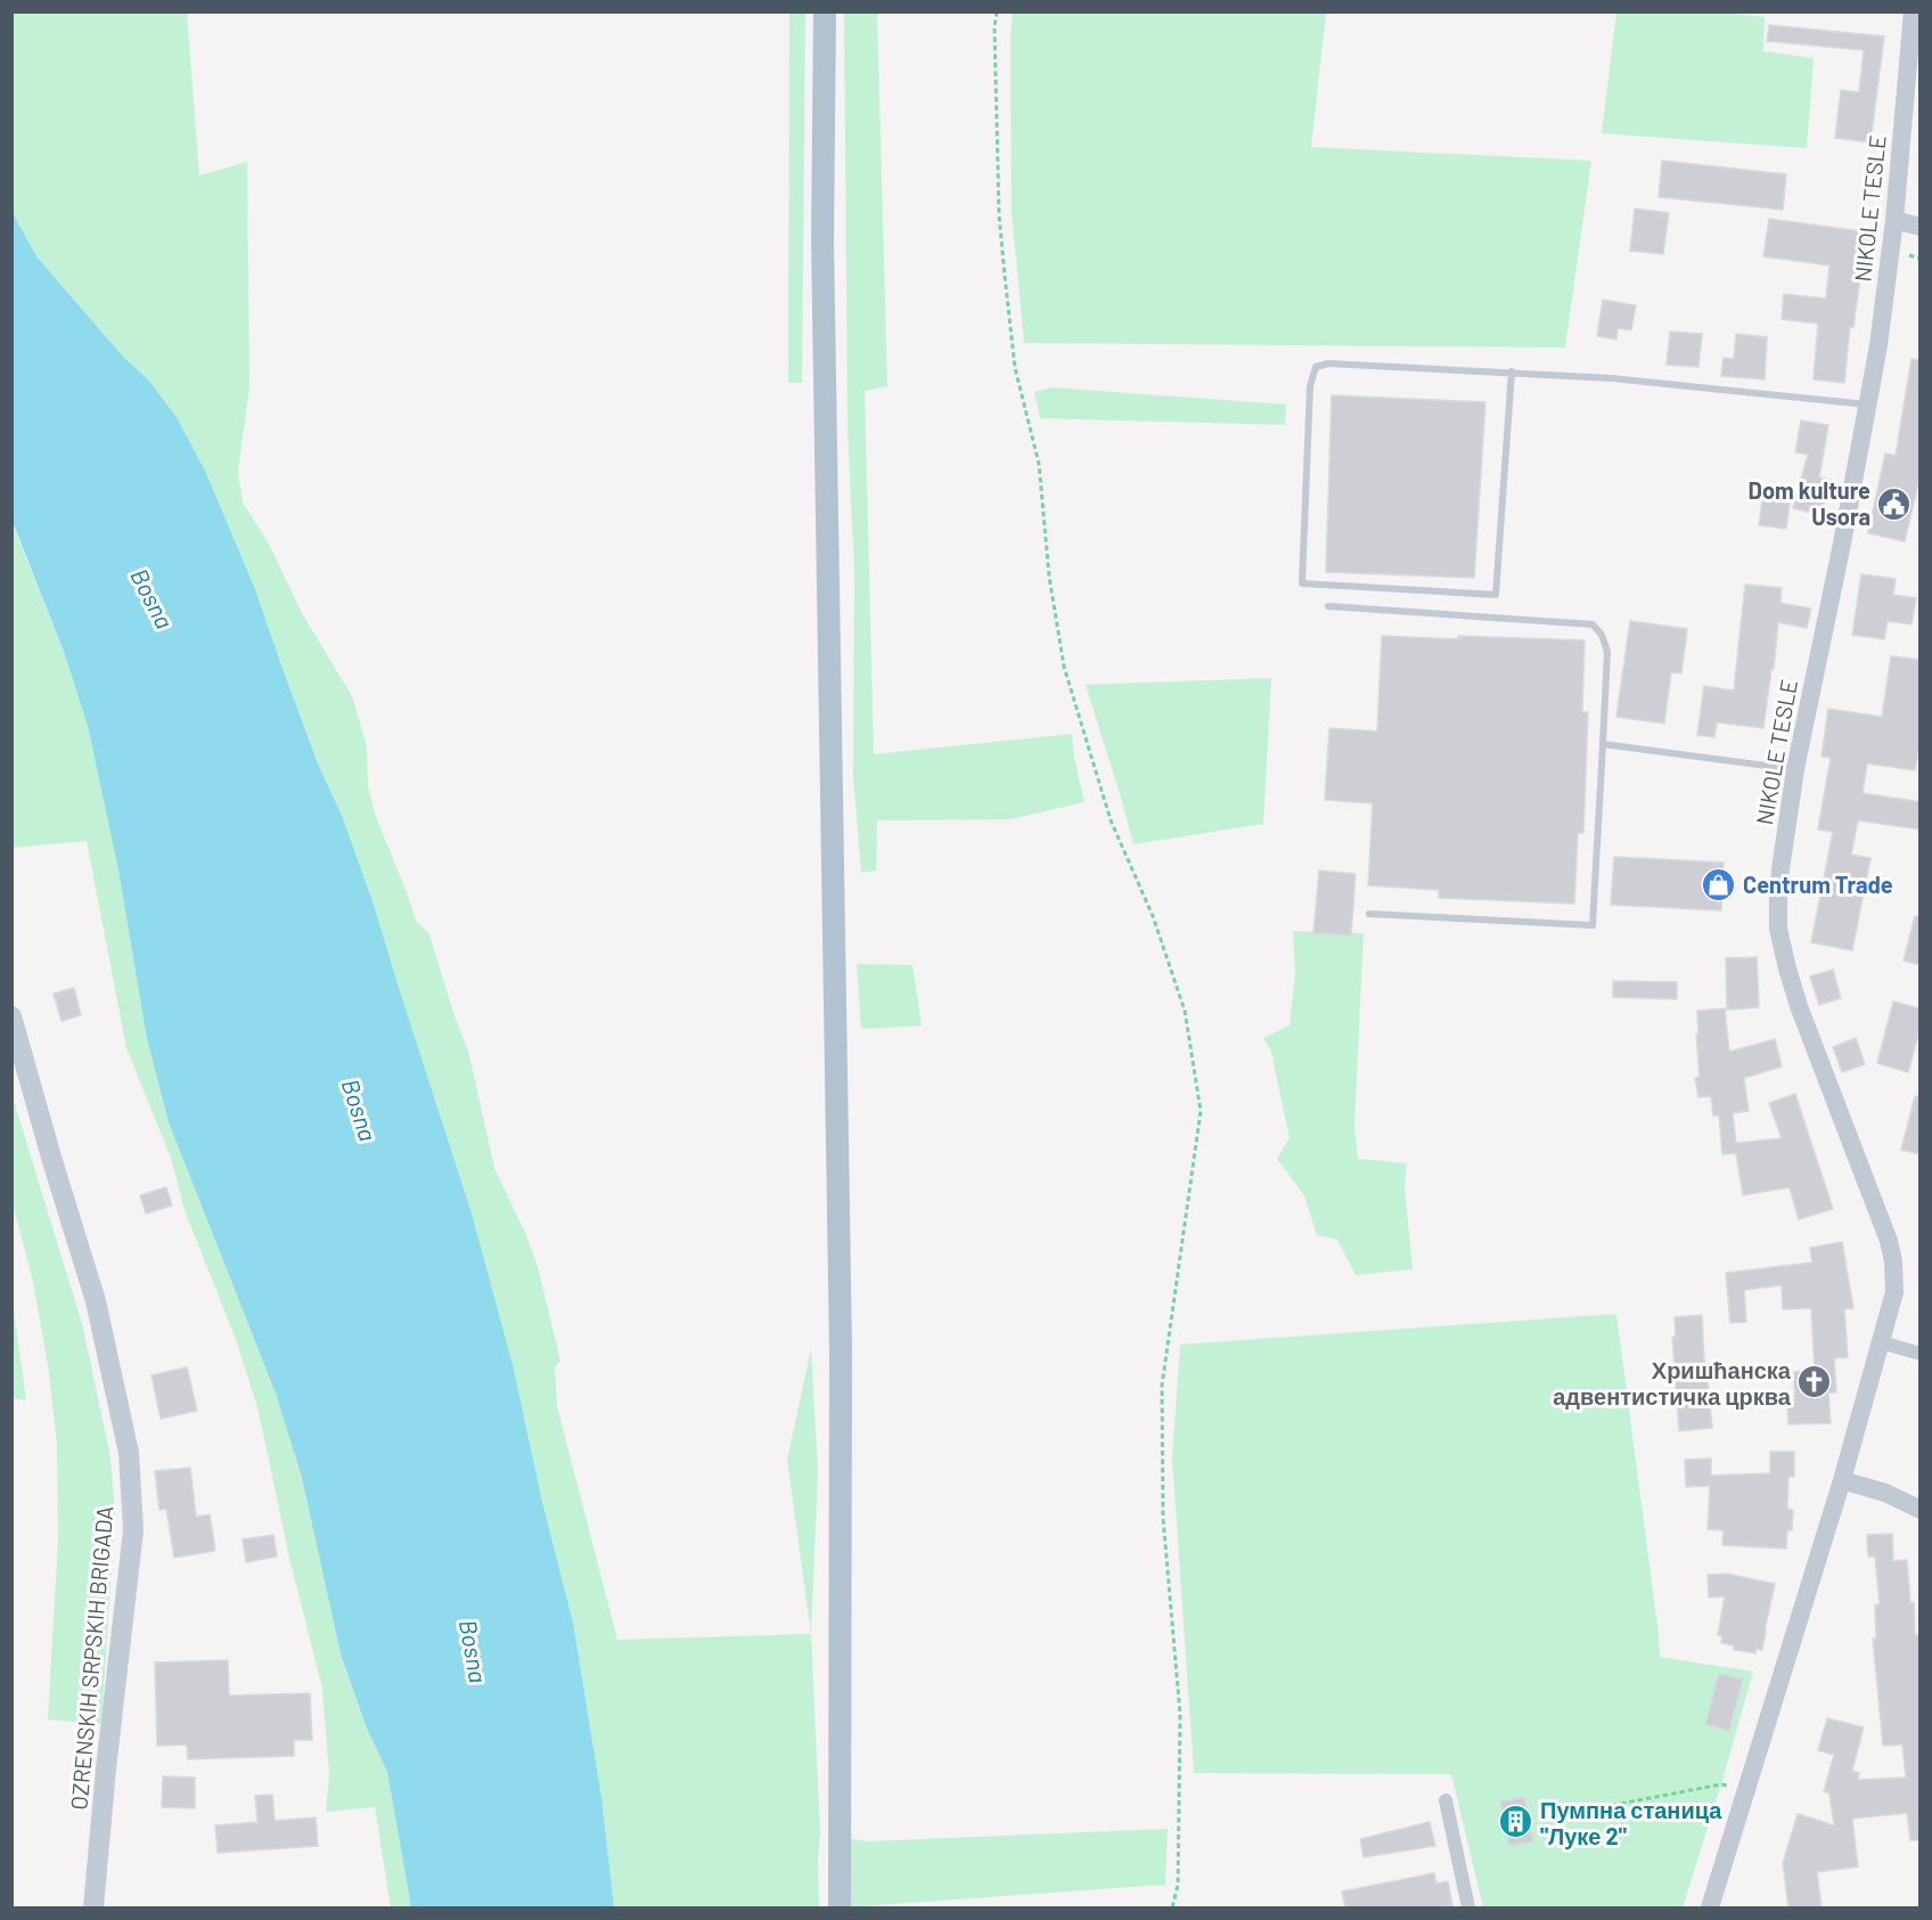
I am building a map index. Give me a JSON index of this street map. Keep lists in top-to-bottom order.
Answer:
{
  "streets": {
    "main road": ["OZRENSKIH SRPSKIH BRIGADA"],
    "street": ["NIKOLE TESLE"]
  },
  "water": ["Bosna"],
  "places": {
    "public building": ["Dom kulture Usora"],
    "shop": ["Centrum Trade"],
    "church": ["Хришћанска адвентистичка црква"],
    "building": ["Пумпна станица \"Луке 2\""]
  }
}
